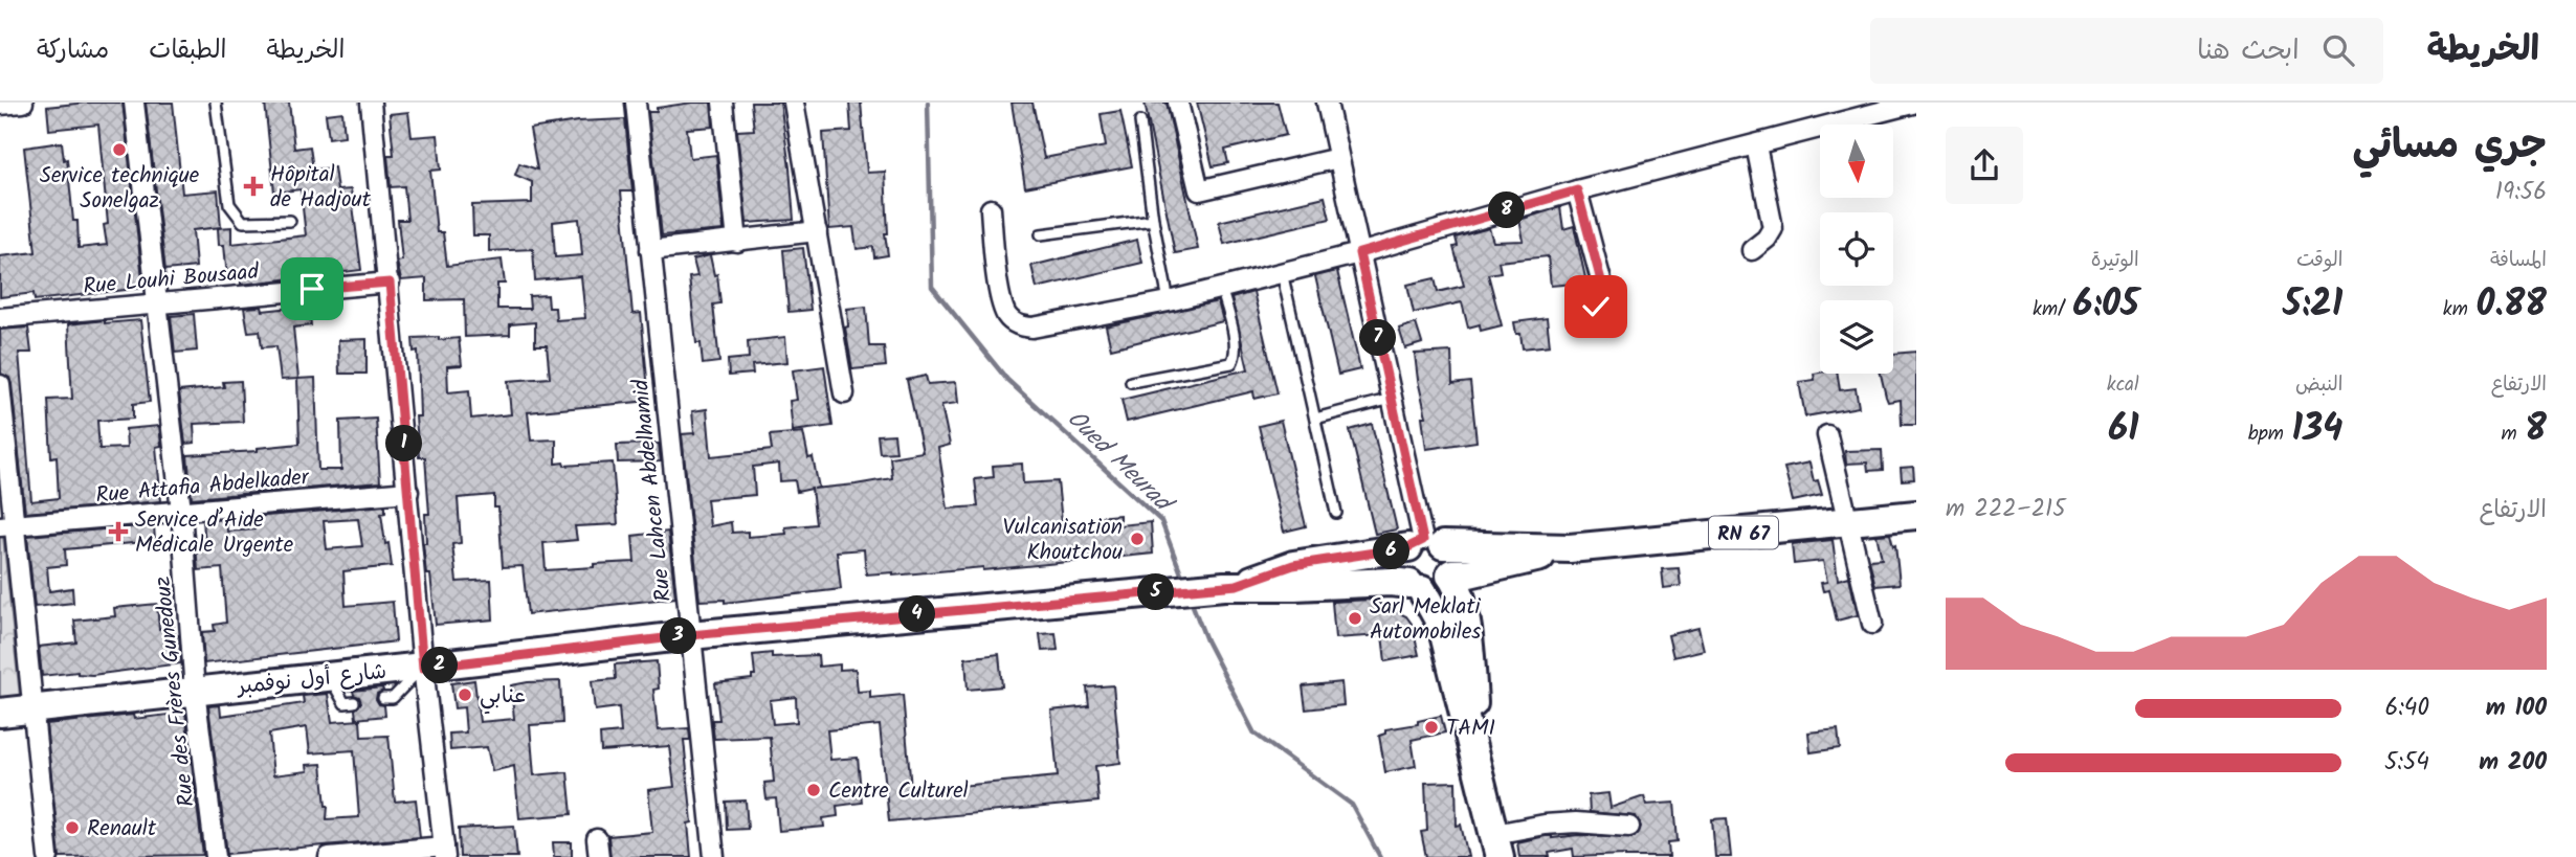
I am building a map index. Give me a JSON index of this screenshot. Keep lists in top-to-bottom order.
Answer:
{
  "streets": {
    "main road": ["RN 67", "شارع أول نوفمبر"],
    "street": [
      "Rue Louhi Bousaad",
      "Rue Attafia Abdelkader",
      "Rue Lahcen Abdelhamid",
      "Rue des Frères Gunedouz"
    ]
  },
  "crossings": [
    ["Rue Louhi Bousaad", "Rue des Frères Gunedouz"],
    ["Rue Attafia Abdelkader", "Rue des Frères Gunedouz"],
    ["Rue Lahcen Abdelhamid", "شارع أول نوفمبر"],
    ["شارع أول نوفمبر", "Rue des Frères Gunedouz"]
  ],
  "water": ["Oued Meurad"],
  "places": {
    "other": [
      "Service technique Sonelgaz",
      "Vulcanisation Khoutchou",
      "Sarl Meklati Automobiles",
      "عنابي",
      "TAMI",
      "Centre Culturel",
      "Renault"
    ],
    "health": ["Hôpital de Hadjout", "Service d’Aide Médicale Urgente"]
  },
  "north": "bottom",
  "page": {
    "header": "الخريطة",
    "search": "ابحث هنا",
    "nav": ["الخريطة", "الطبقات", "مشاركة"],
    "heading": ["جري مسائي", "19:56"],
    "pins": [
      "8",
      "7",
      "1",
      "6",
      "5",
      "4",
      "3",
      "2"
    ],
    "stats": [
      ["المسافة", "0.88 km"],
      ["الوقت", "5:21"],
      ["الوتيرة", "6:05 /km"],
      ["الارتفاع", "8 m"],
      ["النبض", "134 bpm"],
      ["kcal", "61"]
    ],
    "chart": ["الارتفاع", "215–222 m"],
    "list": [
      {
        "name": "100 m",
        "note": "6:40"
      },
      {
        "name": "200 m",
        "note": "5:54"
      }
    ]
  }
}
